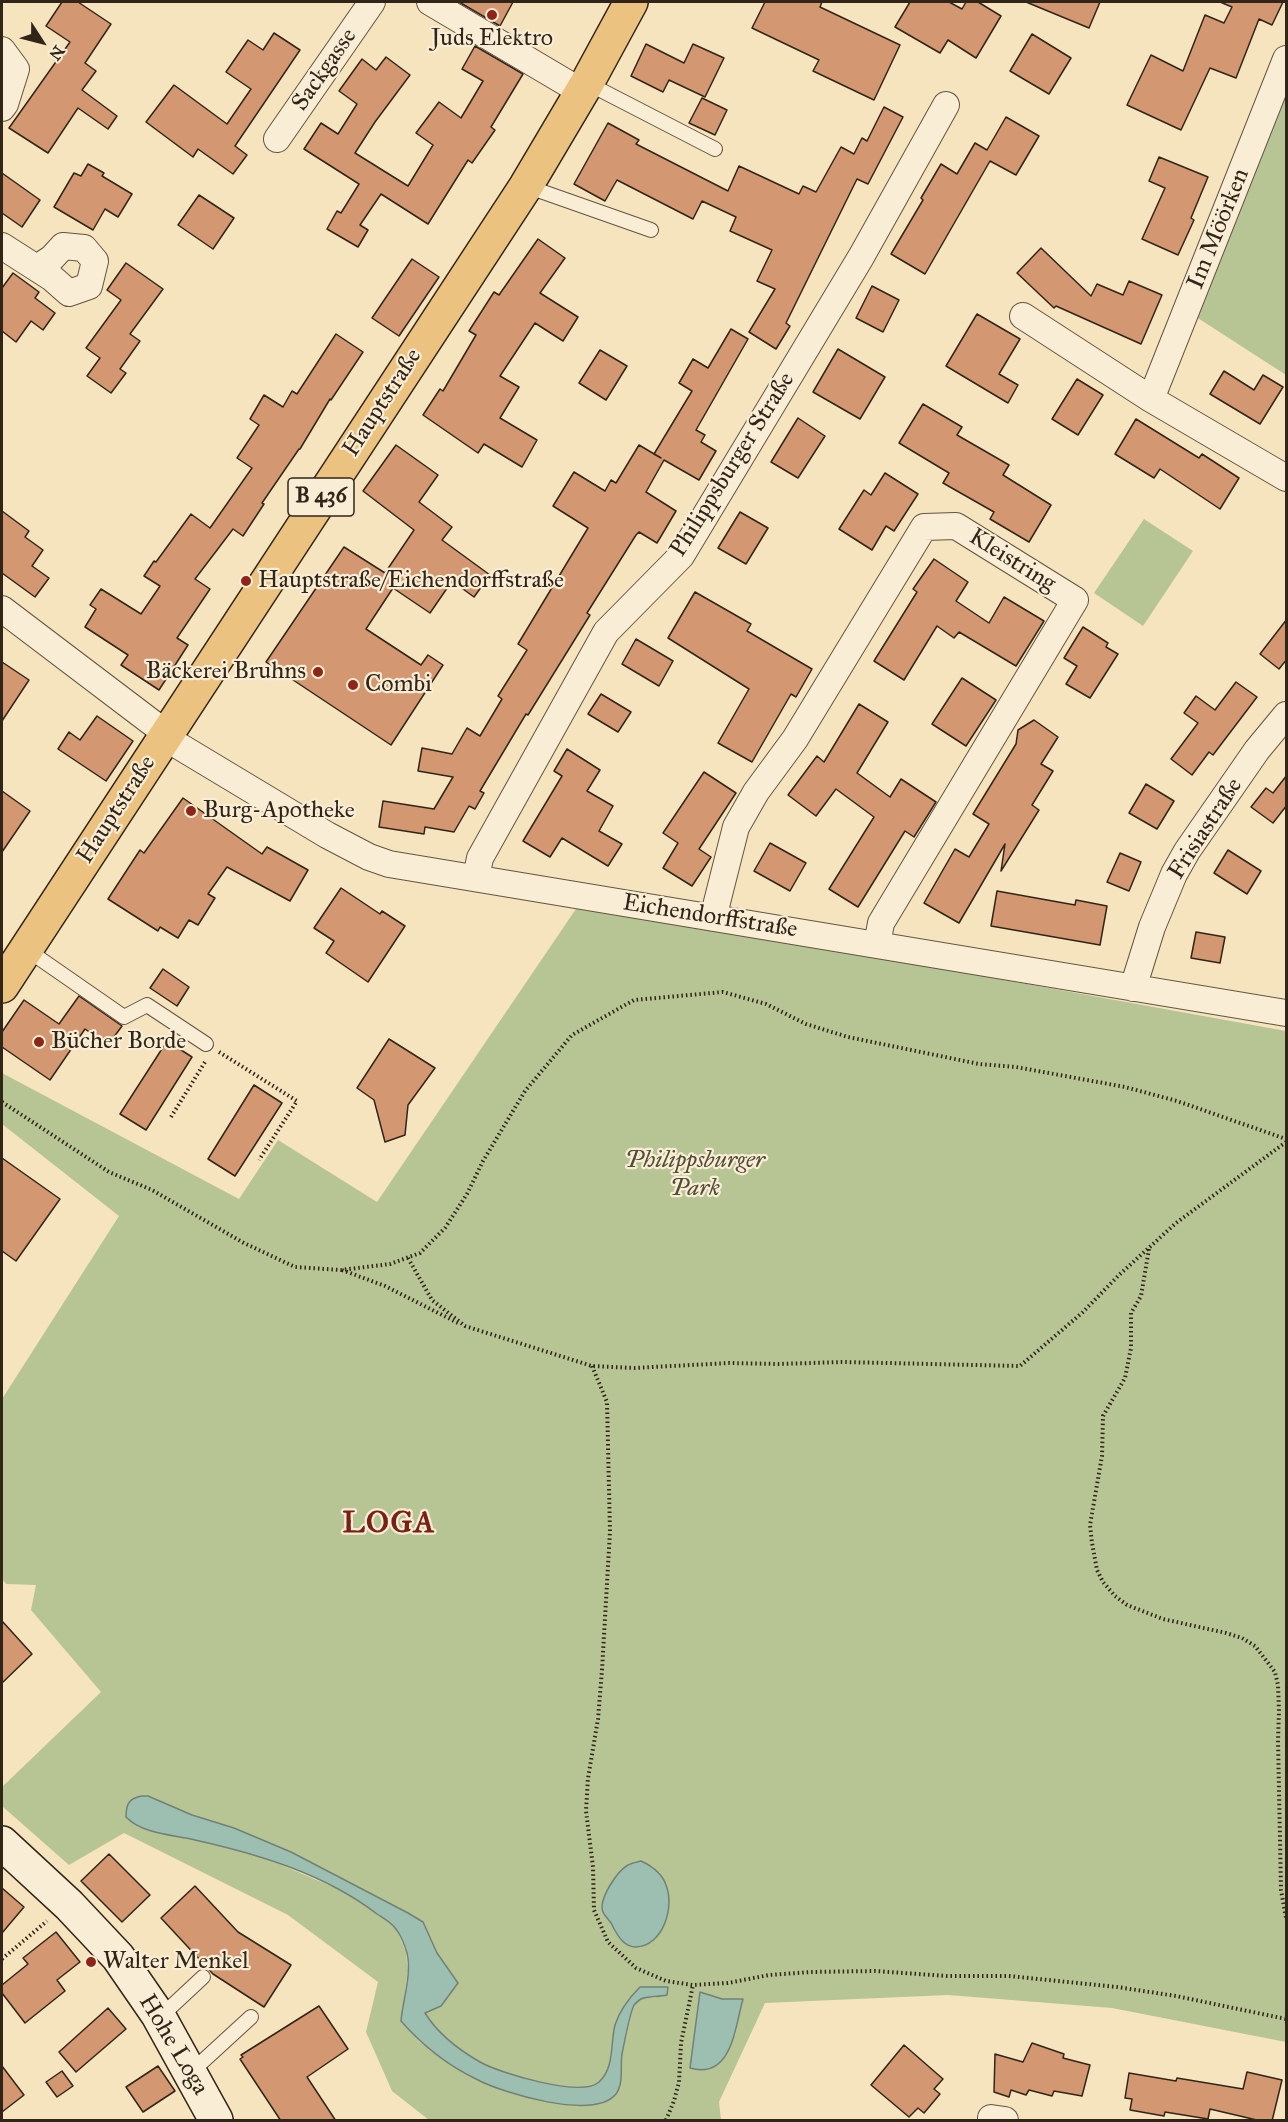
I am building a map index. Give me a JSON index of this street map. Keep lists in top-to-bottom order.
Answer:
{
  "streets": {
    "main road": ["Hauptstraße", "B 436"],
    "street": [
      "Sackgasse",
      "Im Möörken",
      "Philippsburger Straße",
      "Kleistring",
      "Frisiastraße",
      "Eichendorffstraße",
      "Hohe Loga"
    ]
  },
  "crossings": [
    ["Hauptstraße", "Eichendorffstraße"],
    ["Philippsburger Straße", "Eichendorffstraße"],
    ["Kleistring", "Eichendorffstraße"],
    ["Frisiastraße", "Eichendorffstraße"]
  ],
  "districts": ["LOGA"],
  "parks": ["Philippsburger Park"],
  "places": [
    "Juds Elektro",
    "Hauptstraße/Eichendorffstraße",
    "Bäckerei Bruhns",
    "Combi",
    "Burg-Apotheke",
    "Bücher Borde",
    "Walter Menkel"
  ],
  "north": "bottom right"
}
